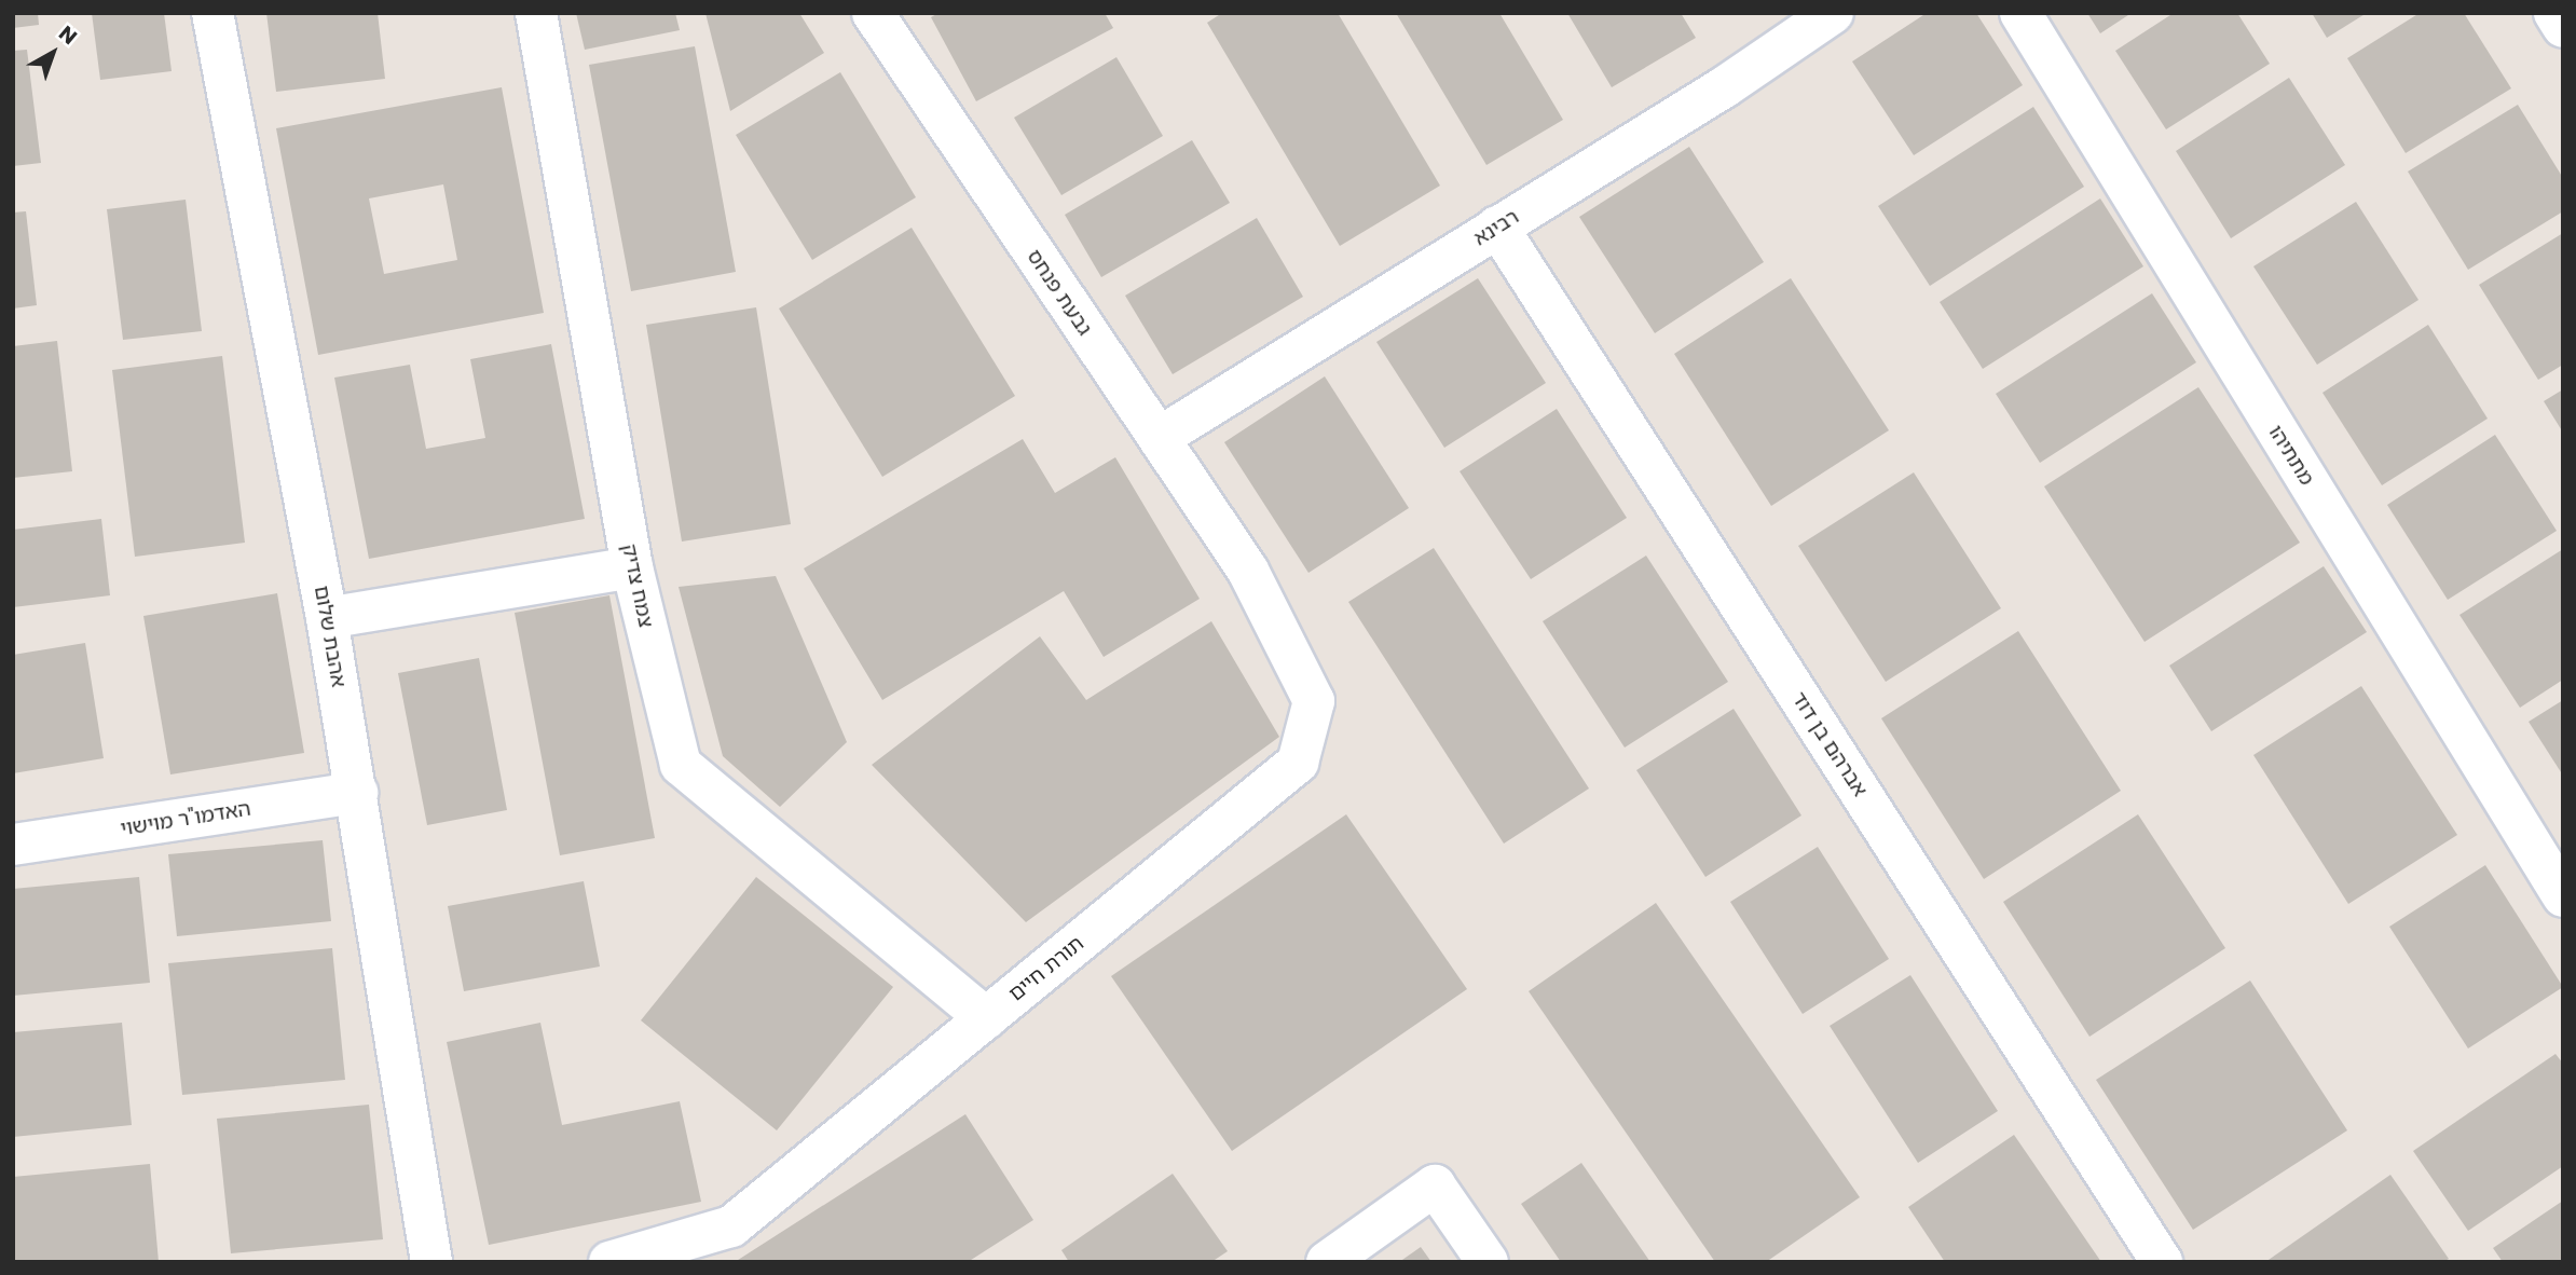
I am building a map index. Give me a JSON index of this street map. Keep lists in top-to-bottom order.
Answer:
{
  "streets": {
    "street": [
      "רבינא",
      "גבעת פנחס",
      "מתתיהו",
      "צמח צדיק",
      "אהבת שלום",
      "אברהם בן דוד",
      "האדמו\"ר מוישוי",
      "תורת חיים"
    ]
  },
  "crossings": [
    ["רבינא", "גבעת פנחס"],
    ["רבינא", "אברהם בן דוד"],
    ["גבעת פנחס", "תורת חיים"],
    ["צמח צדיק", "תורת חיים"],
    ["אהבת שלום", "האדמו\"ר מוישוי"]
  ],
  "north": "top right"
}
